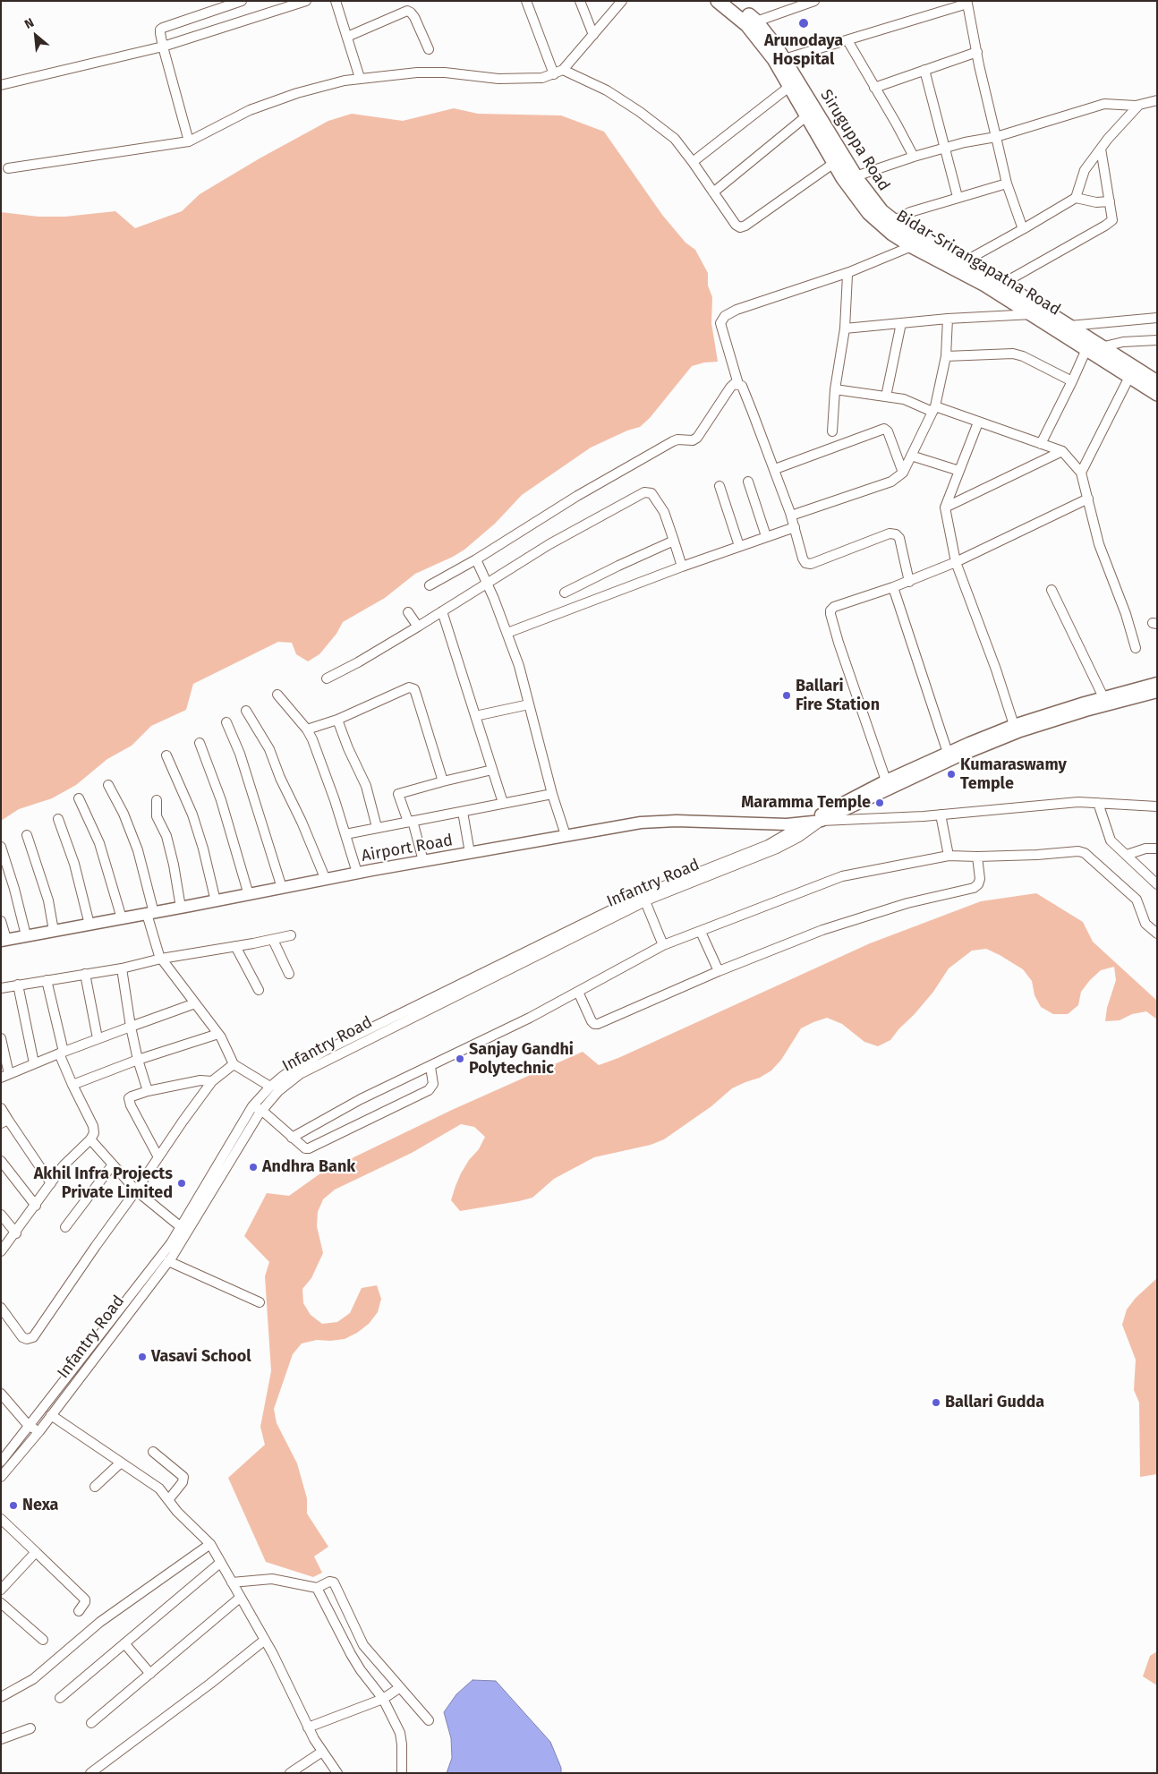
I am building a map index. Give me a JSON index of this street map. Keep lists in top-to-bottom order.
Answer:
{
  "streets": {
    "highway": ["Siruguppa Road", "Bidar-Srirangapatna Road"],
    "main road": ["Airport Road"],
    "street": ["Infantry Road"]
  },
  "crossings": [
    ["Siruguppa Road", "Bidar-Srirangapatna Road"],
    ["Airport Road", "Infantry Road"]
  ],
  "places": [
    "Arunodaya Hospital",
    "Ballari Fire Station",
    "Kumaraswamy Temple",
    "Maramma Temple",
    "Sanjay Gandhi Polytechnic",
    "Andhra Bank",
    "Akhil Infra Projects Private Limited",
    "Vasavi School",
    "Ballari Gudda",
    "Nexa"
  ],
  "north": "top left"
}
